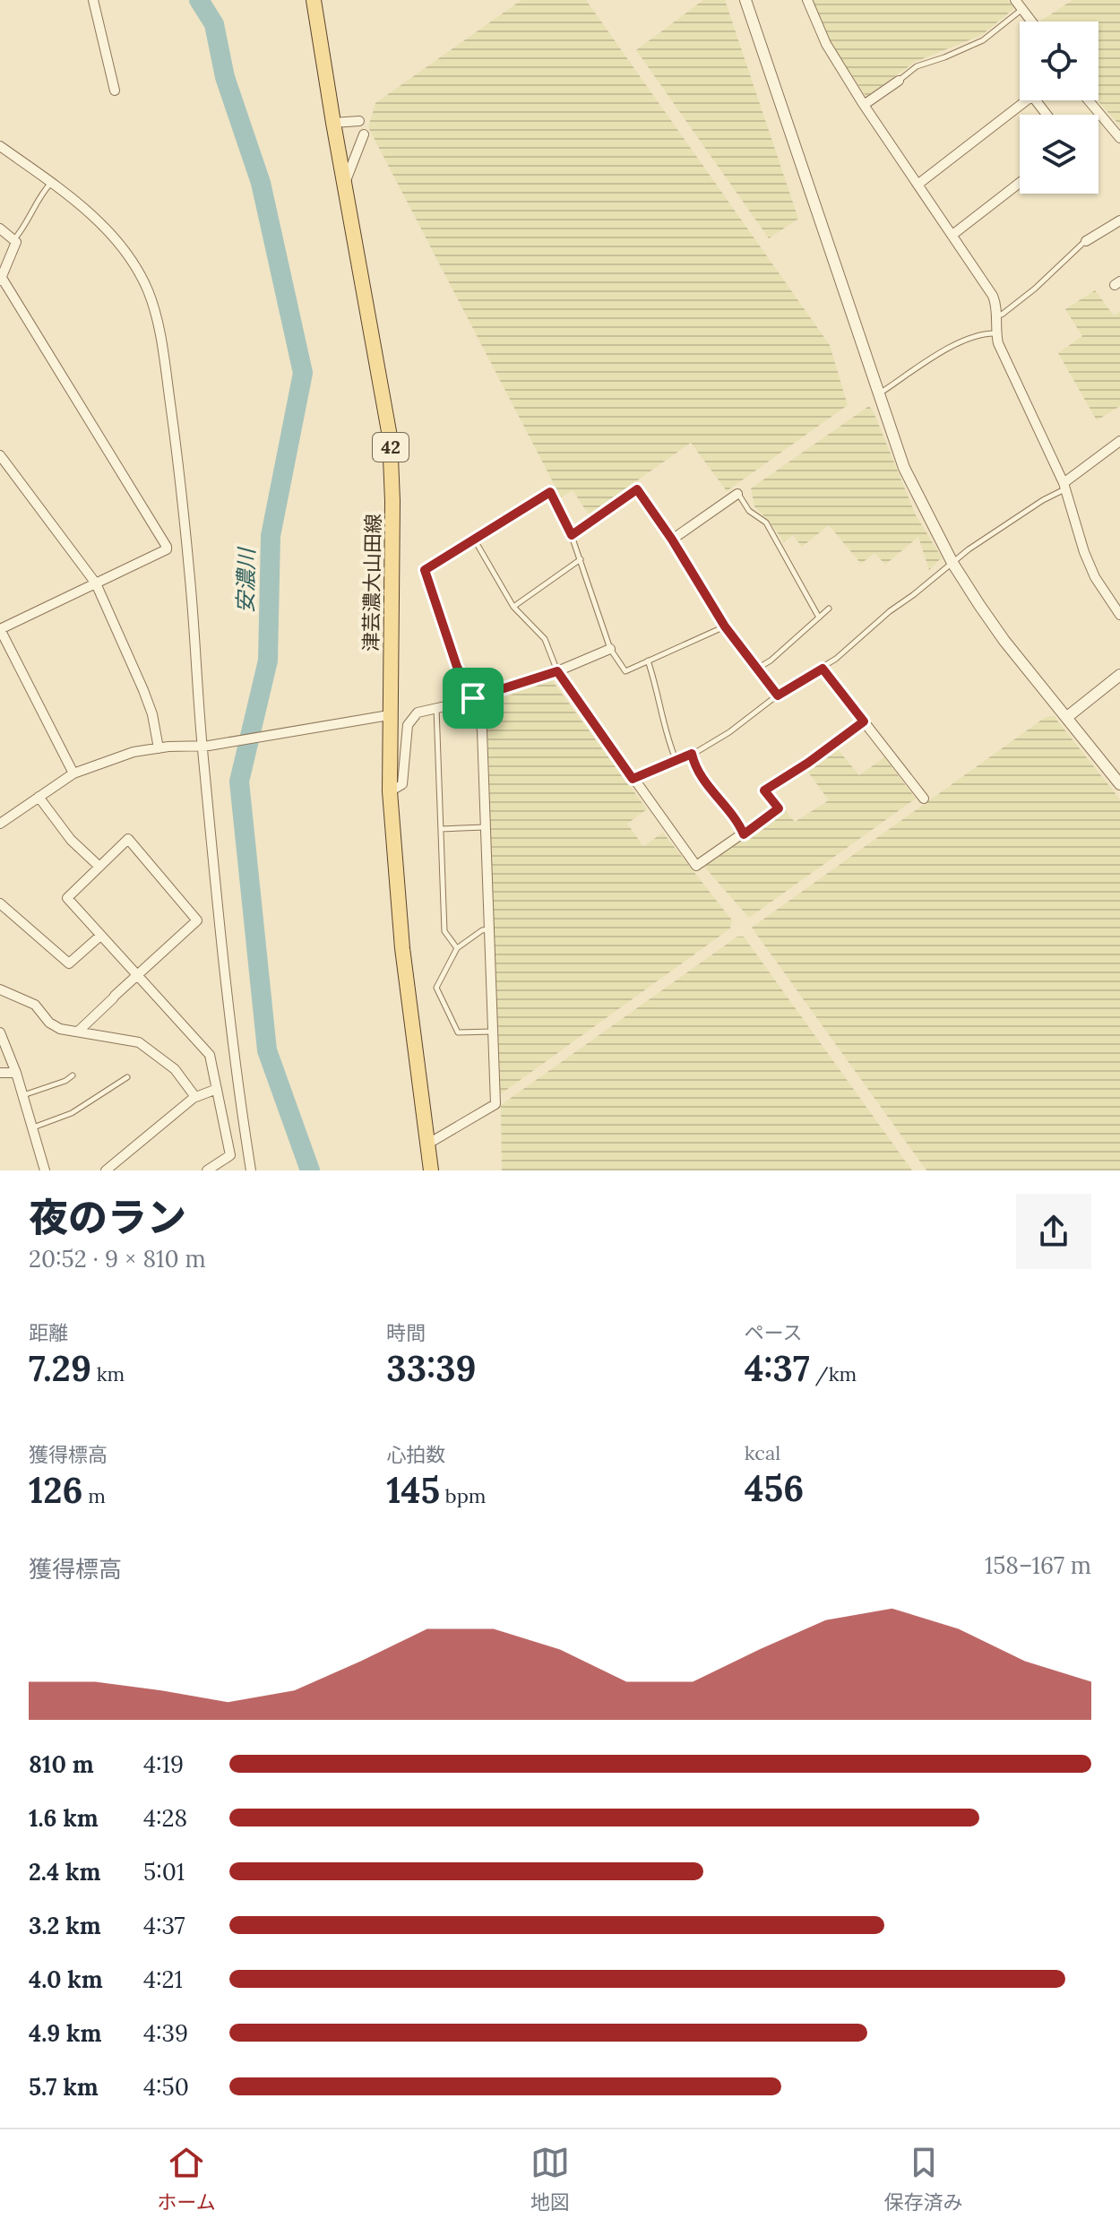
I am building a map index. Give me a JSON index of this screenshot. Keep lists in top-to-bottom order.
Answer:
{
  "streets": {
    "main road": ["42", "津芸濃大山田線"]
  },
  "water": ["安濃川"],
  "page": {
    "heading": ["夜のラン", "20:52 · 9 × 810 m"],
    "stats": [
      ["距離", "7.29 km"],
      ["時間", "33:39"],
      ["ペース", "4:37 /km"],
      ["獲得標高", "126 m"],
      ["心拍数", "145 bpm"],
      ["kcal", "456"]
    ],
    "chart": ["獲得標高", "158–167 m"],
    "list": [
      {
        "name": "810 m",
        "note": "4:19"
      },
      {
        "name": "1.6 km",
        "note": "4:28"
      },
      {
        "name": "2.4 km",
        "note": "5:01"
      },
      {
        "name": "3.2 km",
        "note": "4:37"
      },
      {
        "name": "4.0 km",
        "note": "4:21"
      },
      {
        "name": "4.9 km",
        "note": "4:39"
      },
      {
        "name": "5.7 km",
        "note": "4:50"
      }
    ],
    "tabs": ["ホーム", "地図", "保存済み"]
  }
}
